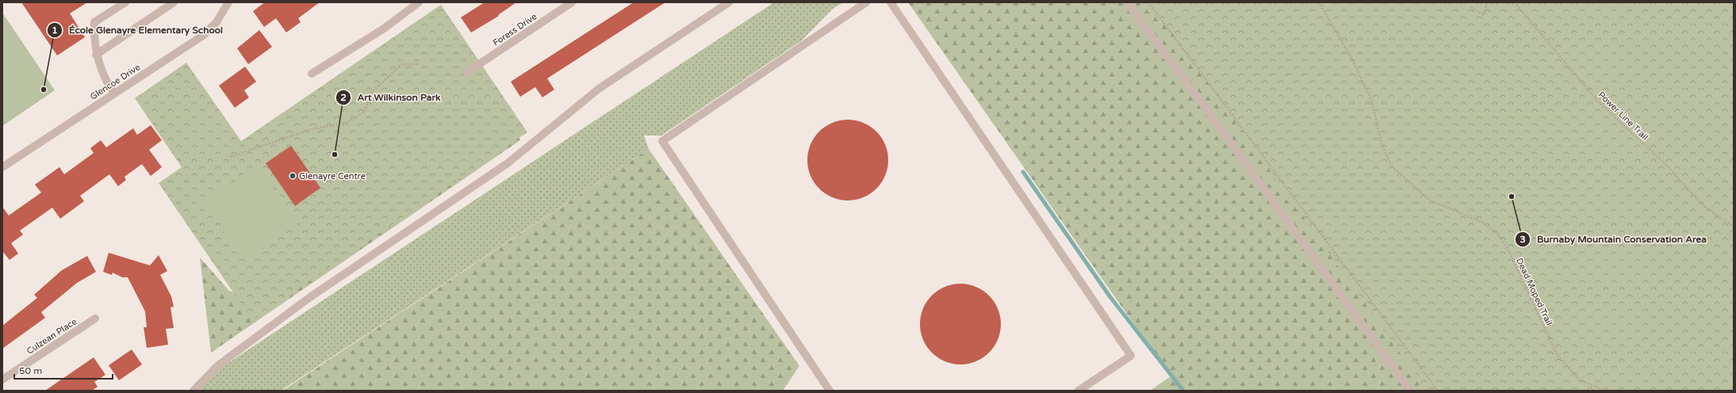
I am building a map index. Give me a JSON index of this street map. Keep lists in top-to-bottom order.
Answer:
{
  "streets": {
    "street": ["Foress Drive", "Glencoe Drive", "Culzean Place"],
    "path": ["Power Line Trail", "Dead Moped Trail"]
  },
  "places": [
    "École Glenayre Elementary School",
    "Art Wilkinson Park",
    "Glenayre Centre",
    "Burnaby Mountain Conservation Area"
  ],
  "scale_bar": "50 m"
}
